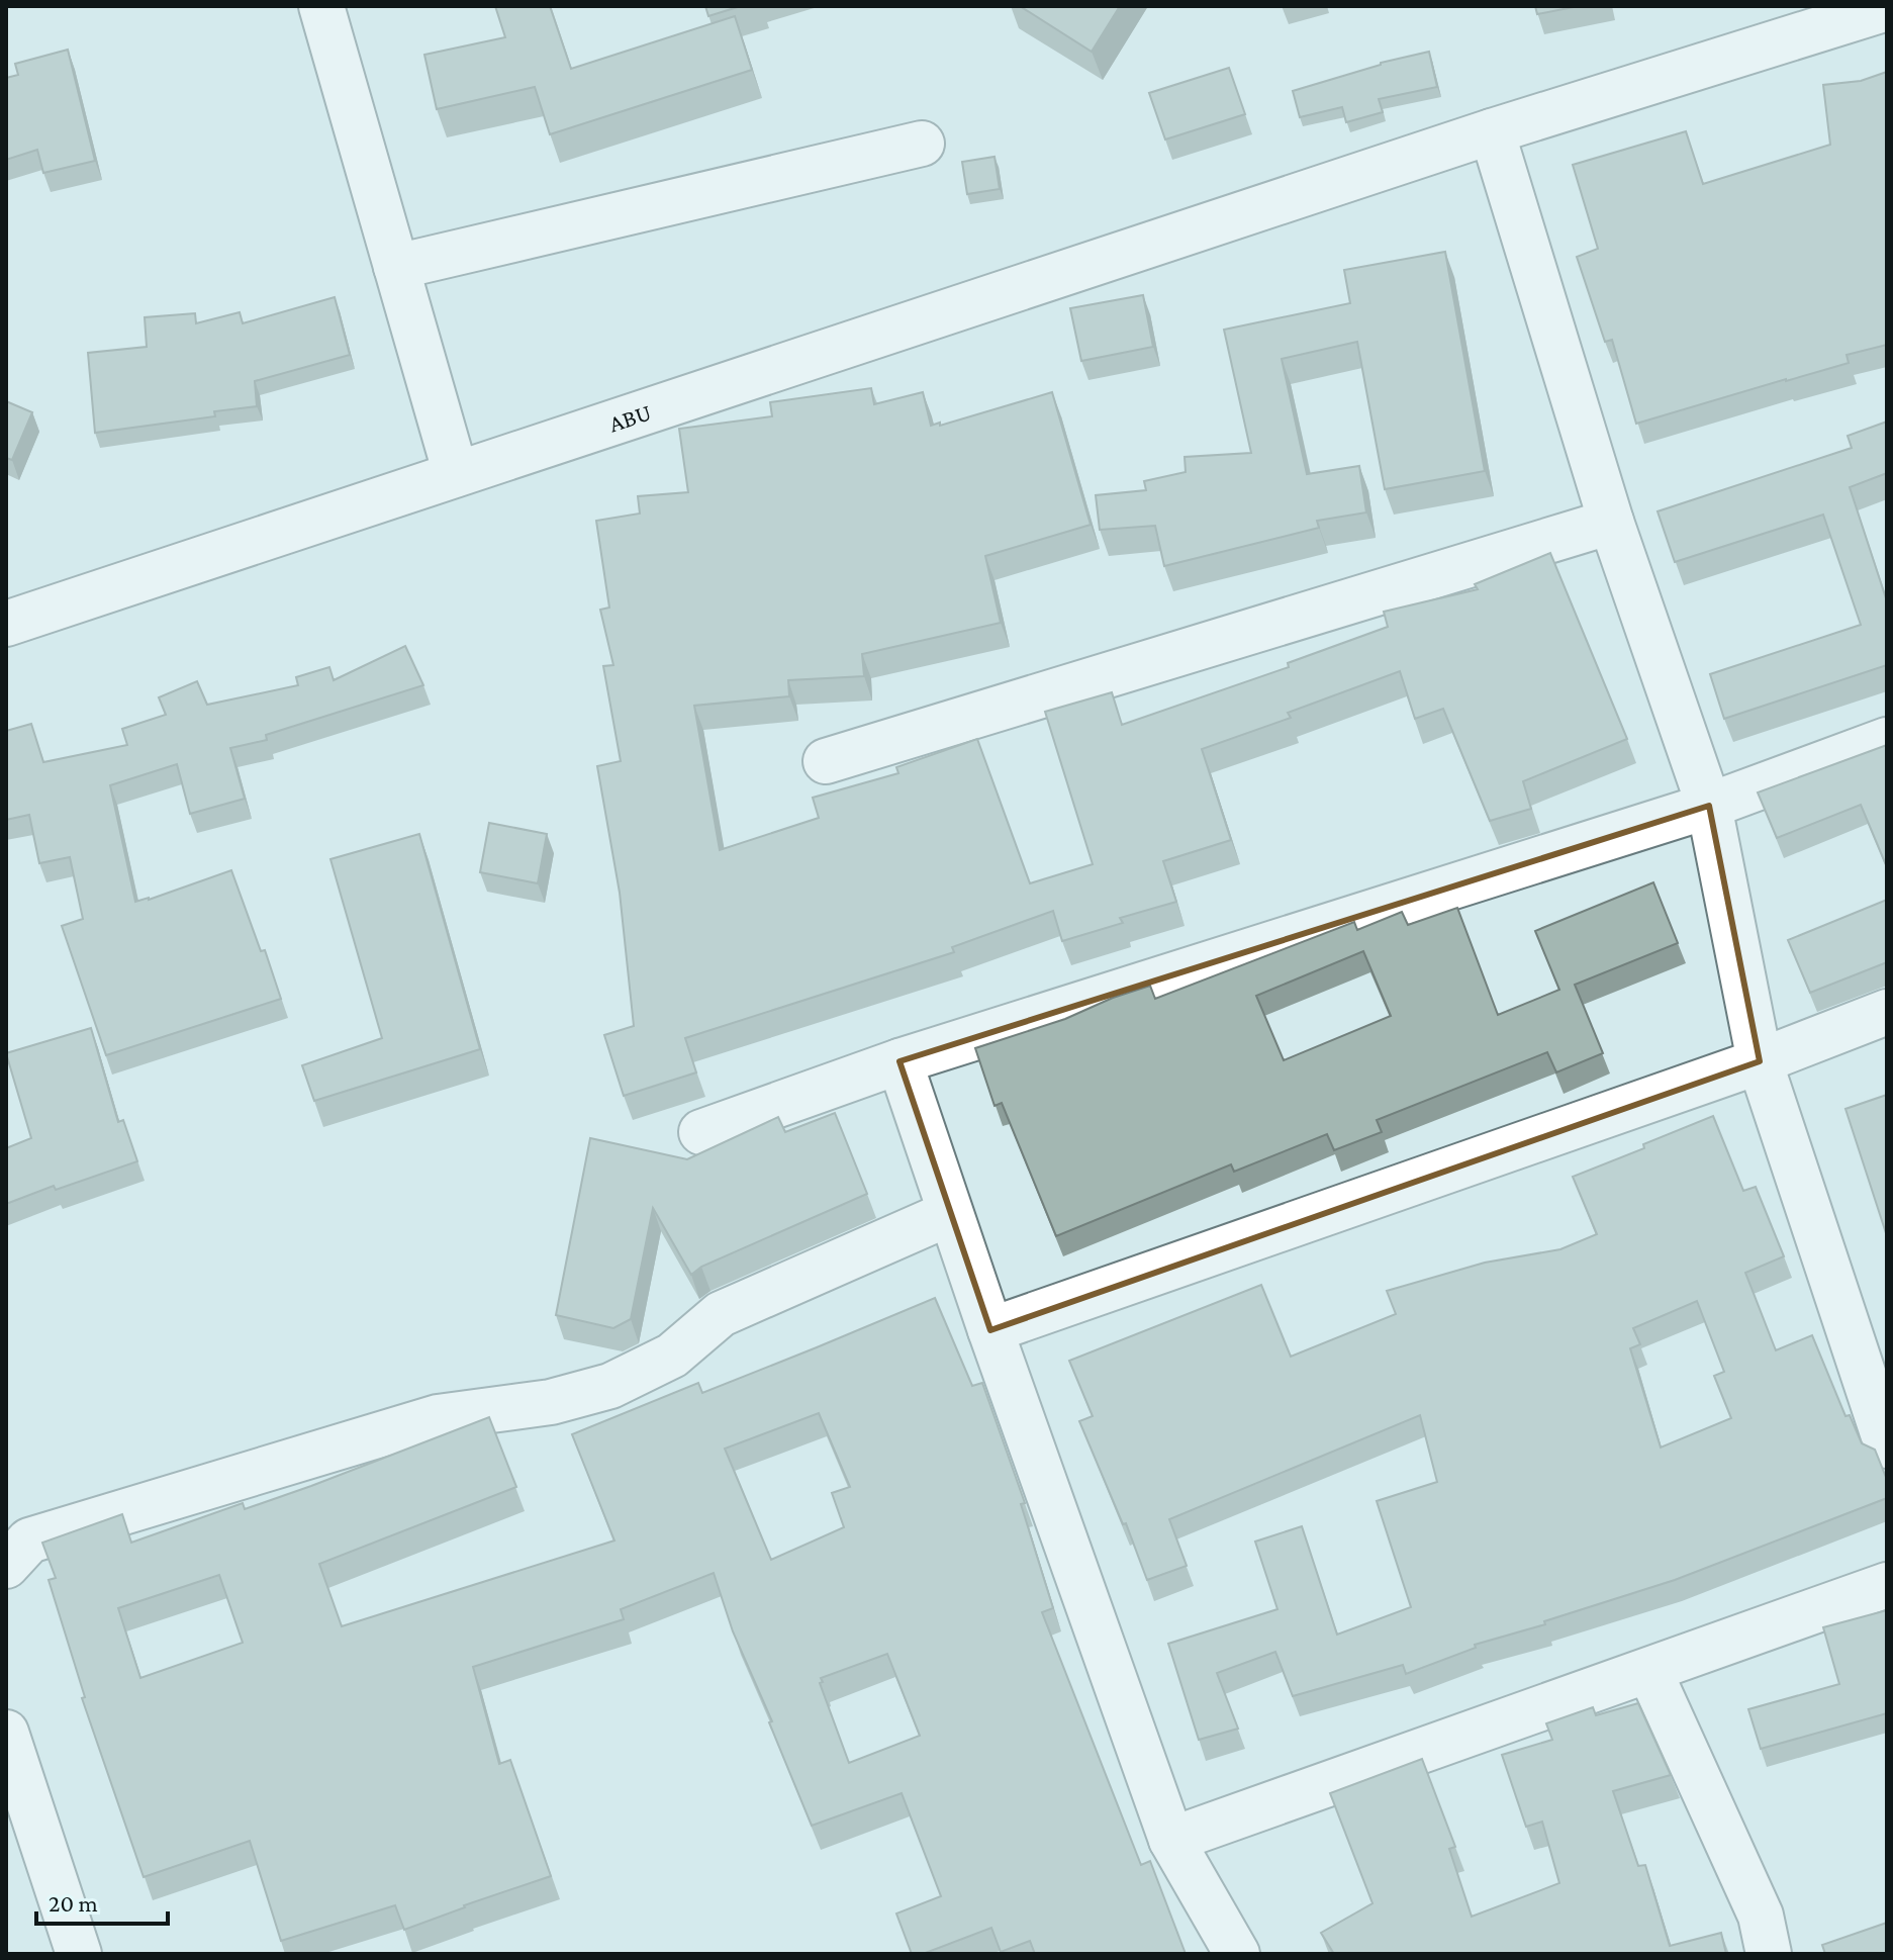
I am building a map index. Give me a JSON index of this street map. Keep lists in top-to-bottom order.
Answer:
{
  "streets": {
    "street": ["ABU"]
  },
  "scale_bar": "20 m"
}
